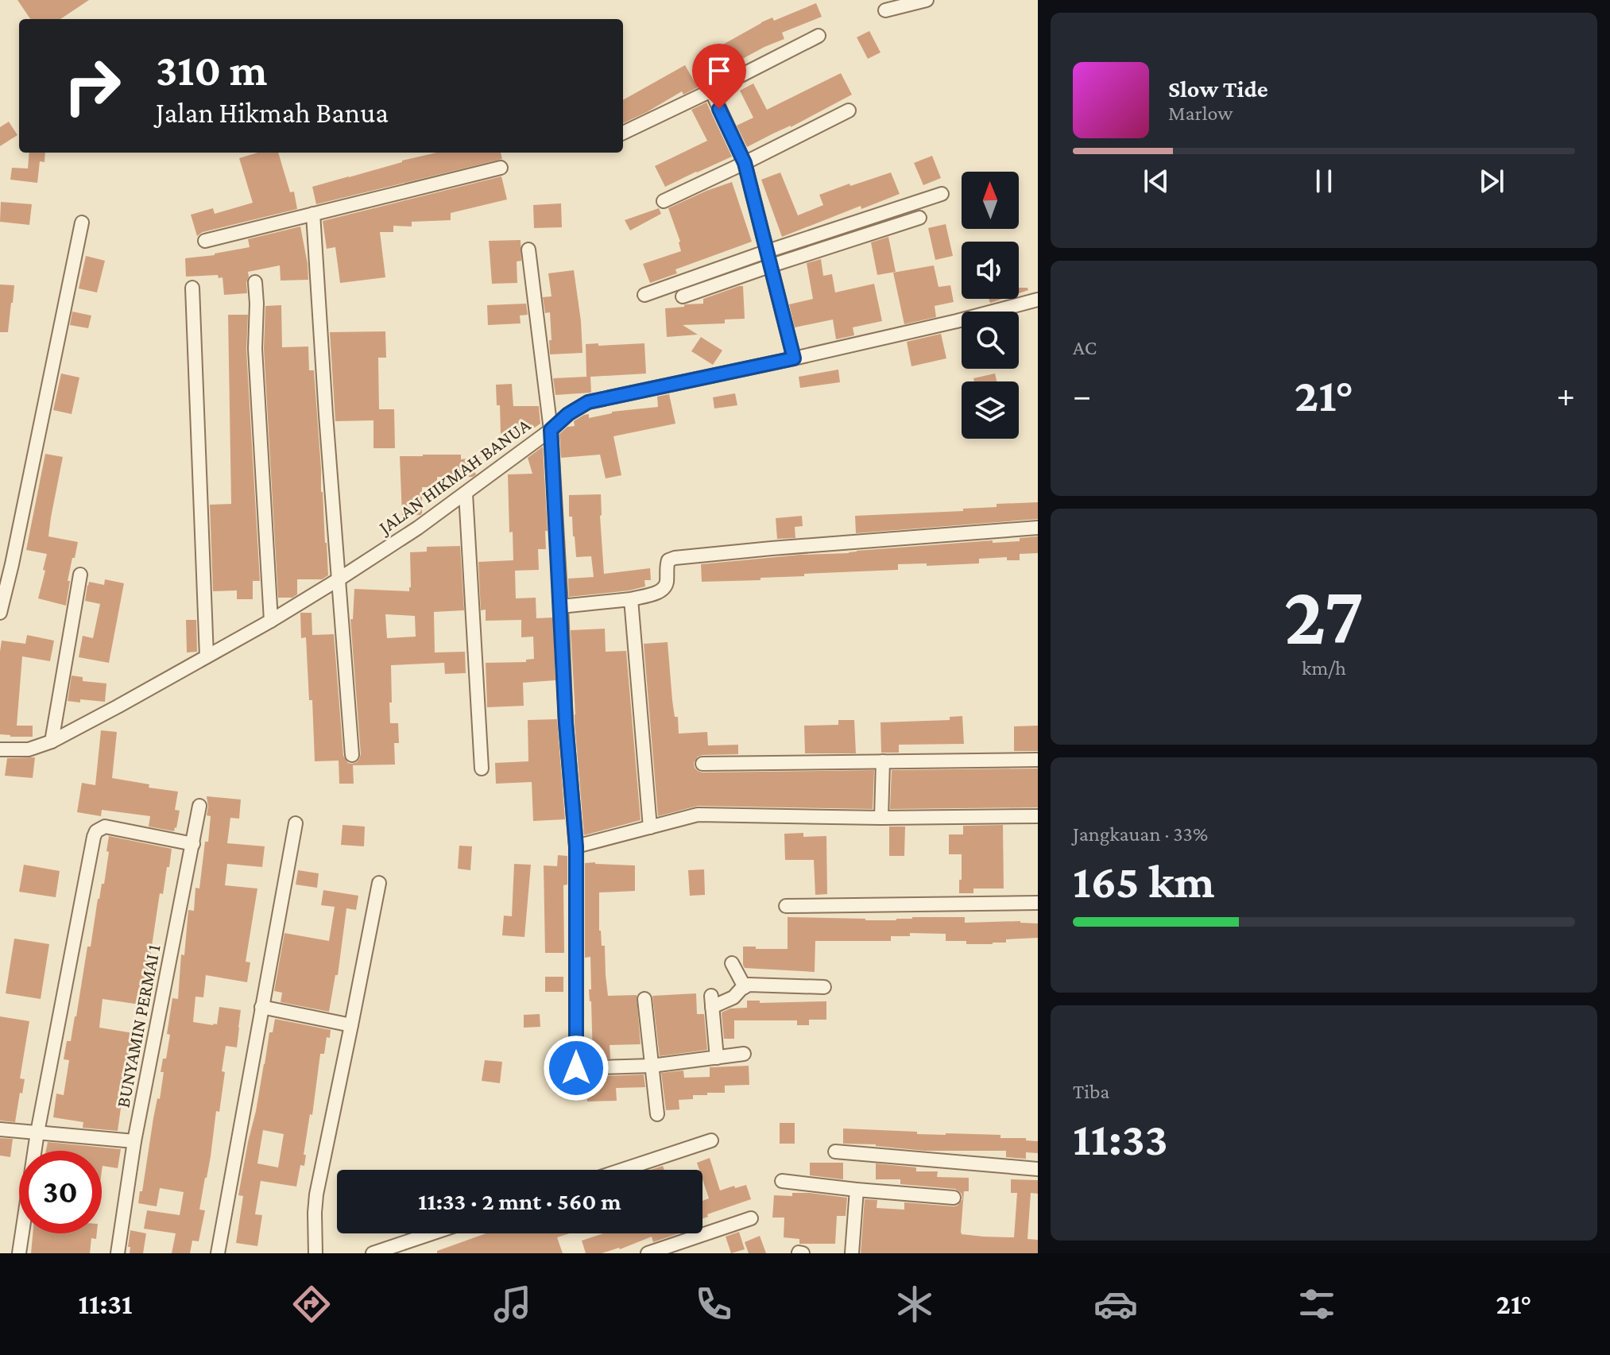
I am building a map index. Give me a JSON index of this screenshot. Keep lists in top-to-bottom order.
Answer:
{
  "streets": {
    "street": ["JALAN HIKMAH BANUA", "BUNYAMIN PERMAI 1"]
  },
  "north": "top",
  "page": {
    "turn": ["310 m", "Jalan Hikmah Banua"],
    "song": ["Slow Tide", "Marlow"],
    "tile": [
      "AC",
      ["27", "km/h"],
      ["Jangkauan · 33%", "165 km"],
      ["Tiba", "11:33"]
    ],
    "heat": ["−", "21°", "+"],
    "limit": "30",
    "trip": "11:33 · 2 mnt · 560 m",
    "tabs": ["11:31", "21°"]
  }
}
